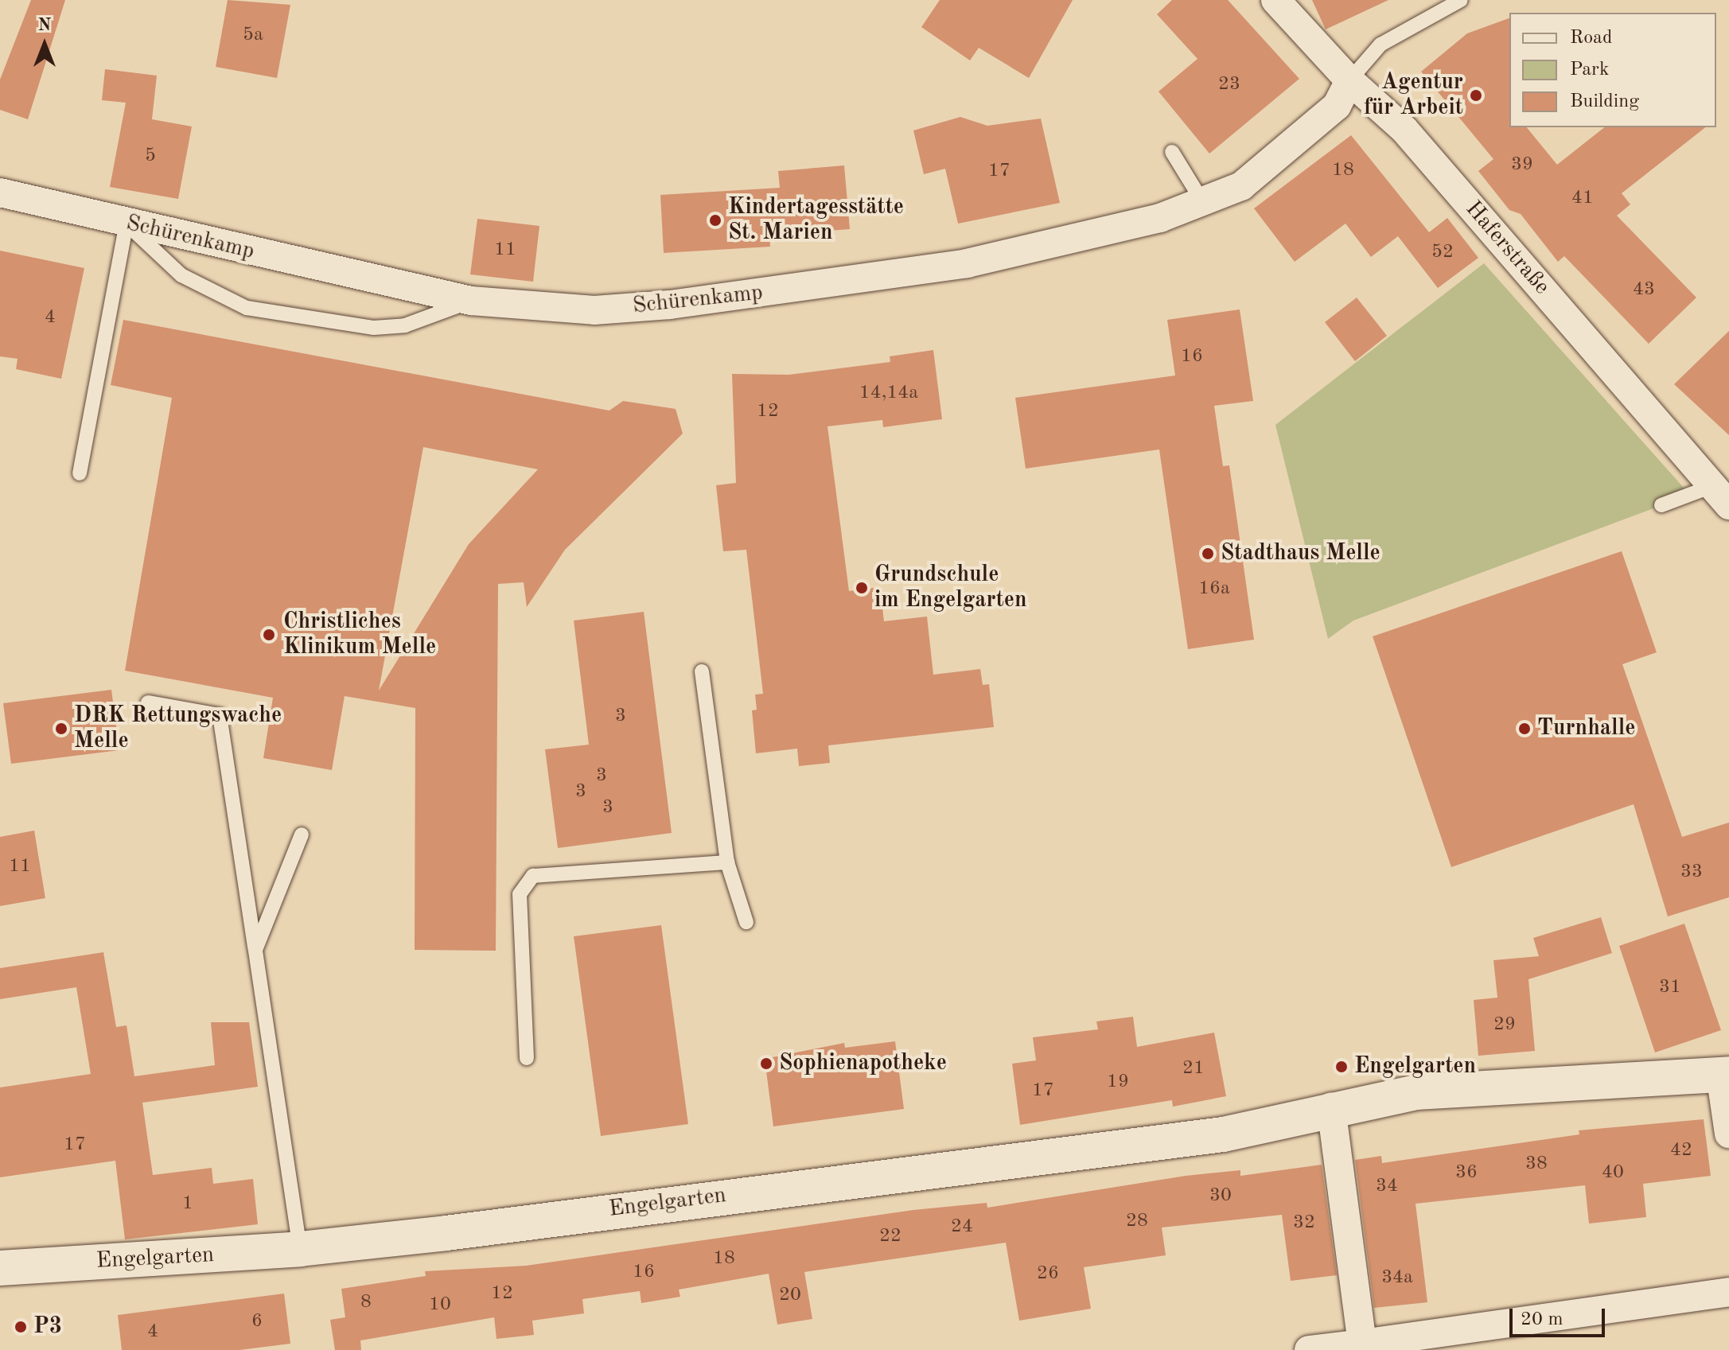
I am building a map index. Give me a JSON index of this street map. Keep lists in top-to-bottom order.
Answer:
{
  "streets": {
    "street": ["Schürenkamp", "Haferstraße", "Engelgarten"]
  },
  "crossings": [
    ["Schürenkamp", "Haferstraße"]
  ],
  "places": [
    "Agentur für Arbeit",
    "Kindertagesstätte St. Marien",
    "Stadthaus Melle",
    "Grundschule im Engelgarten",
    "Christliches Klinikum Melle",
    "DRK Rettungswache Melle",
    "Turnhalle",
    "Sophienapotheke",
    "Engelgarten",
    "P3"
  ],
  "house_numbers": [
    "5a",
    "23",
    "5",
    "39",
    "18",
    "17",
    "41",
    "11",
    "52",
    "43",
    "4",
    "16",
    "14,14a",
    "12",
    "16a",
    "3",
    "3",
    "3",
    "3",
    "11",
    "33",
    "31",
    "29",
    "21",
    "19",
    "17",
    "17",
    "42",
    "38",
    "36",
    "40",
    "34",
    "30",
    "1",
    "28",
    "32",
    "24",
    "22",
    "18",
    "16",
    "26",
    "34a",
    "12",
    "20",
    "8",
    "10",
    "6",
    "4"
  ],
  "legend": ["Road", "Park", "Building"],
  "scale_bar": "20 m",
  "north": "top"
}
